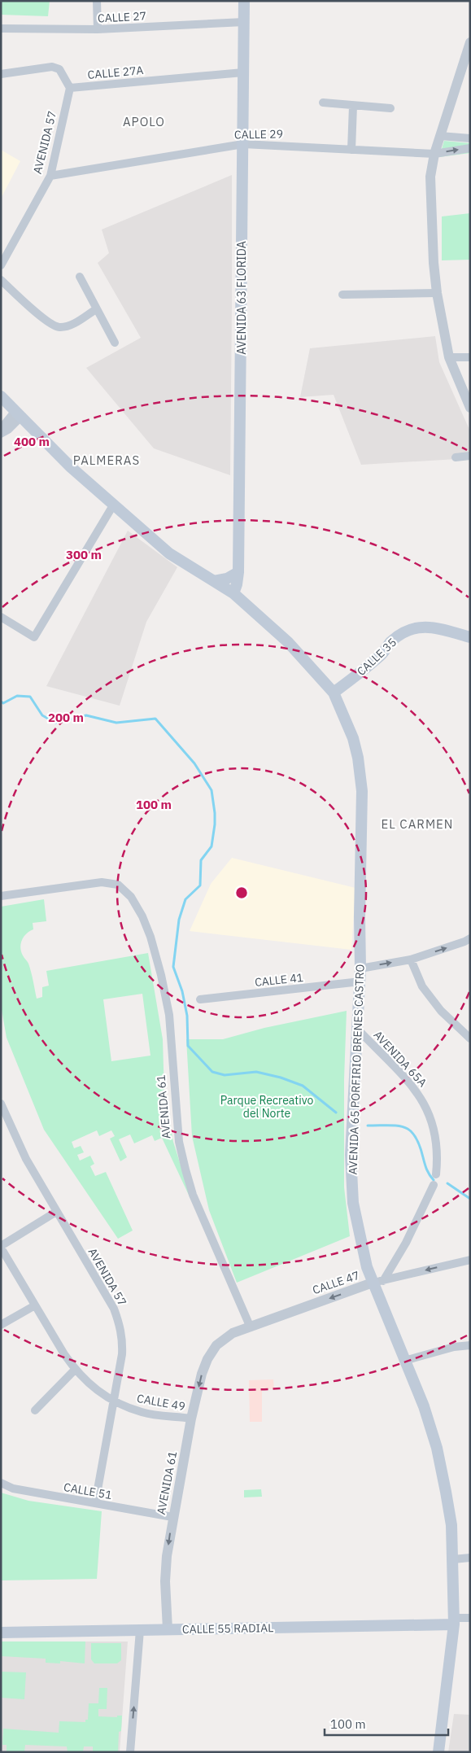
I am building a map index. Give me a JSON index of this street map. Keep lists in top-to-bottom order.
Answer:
{
  "streets": {
    "main road": [
      "AVENIDA 63 FLORIDA",
      "CALLE 35",
      "AVENIDA 65 PORFIRIO BRENES CASTRO",
      "CALLE 55 RADIAL"
    ],
    "street": [
      "CALLE 27",
      "CALLE 27A",
      "CALLE 29",
      "AVENIDA 57",
      "CALLE 41",
      "AVENIDA 65A",
      "AVENIDA 61",
      "CALLE 47",
      "CALLE 49",
      "CALLE 51"
    ]
  },
  "crossings": [
    ["CALLE 27", "AVENIDA 63 FLORIDA"],
    ["CALLE 27A", "AVENIDA 57"],
    ["CALLE 27A", "AVENIDA 63 FLORIDA"],
    ["CALLE 29", "AVENIDA 57"],
    ["CALLE 29", "AVENIDA 63 FLORIDA"],
    ["AVENIDA 57", "CALLE 49"],
    ["AVENIDA 57", "CALLE 51"],
    ["AVENIDA 63 FLORIDA", "AVENIDA 65 PORFIRIO BRENES CASTRO"],
    ["CALLE 35", "AVENIDA 65 PORFIRIO BRENES CASTRO"],
    ["CALLE 41", "AVENIDA 65 PORFIRIO BRENES CASTRO"],
    ["AVENIDA 65A", "AVENIDA 65 PORFIRIO BRENES CASTRO"],
    ["AVENIDA 65 PORFIRIO BRENES CASTRO", "CALLE 47"],
    ["AVENIDA 65 PORFIRIO BRENES CASTRO", "CALLE 55 RADIAL"],
    ["AVENIDA 61", "CALLE 47"],
    ["AVENIDA 61", "CALLE 49"],
    ["AVENIDA 61", "CALLE 51"],
    ["AVENIDA 61", "CALLE 55 RADIAL"]
  ],
  "one_way": ["CALLE 47"],
  "districts": ["APOLO", "PALMERAS", "EL CARMEN"],
  "parks": ["Parque Recreativo del Norte"],
  "scale_bar": "100 m",
  "rings": [
    "400 m",
    "300 m",
    "200 m",
    "100 m"
  ]
}
